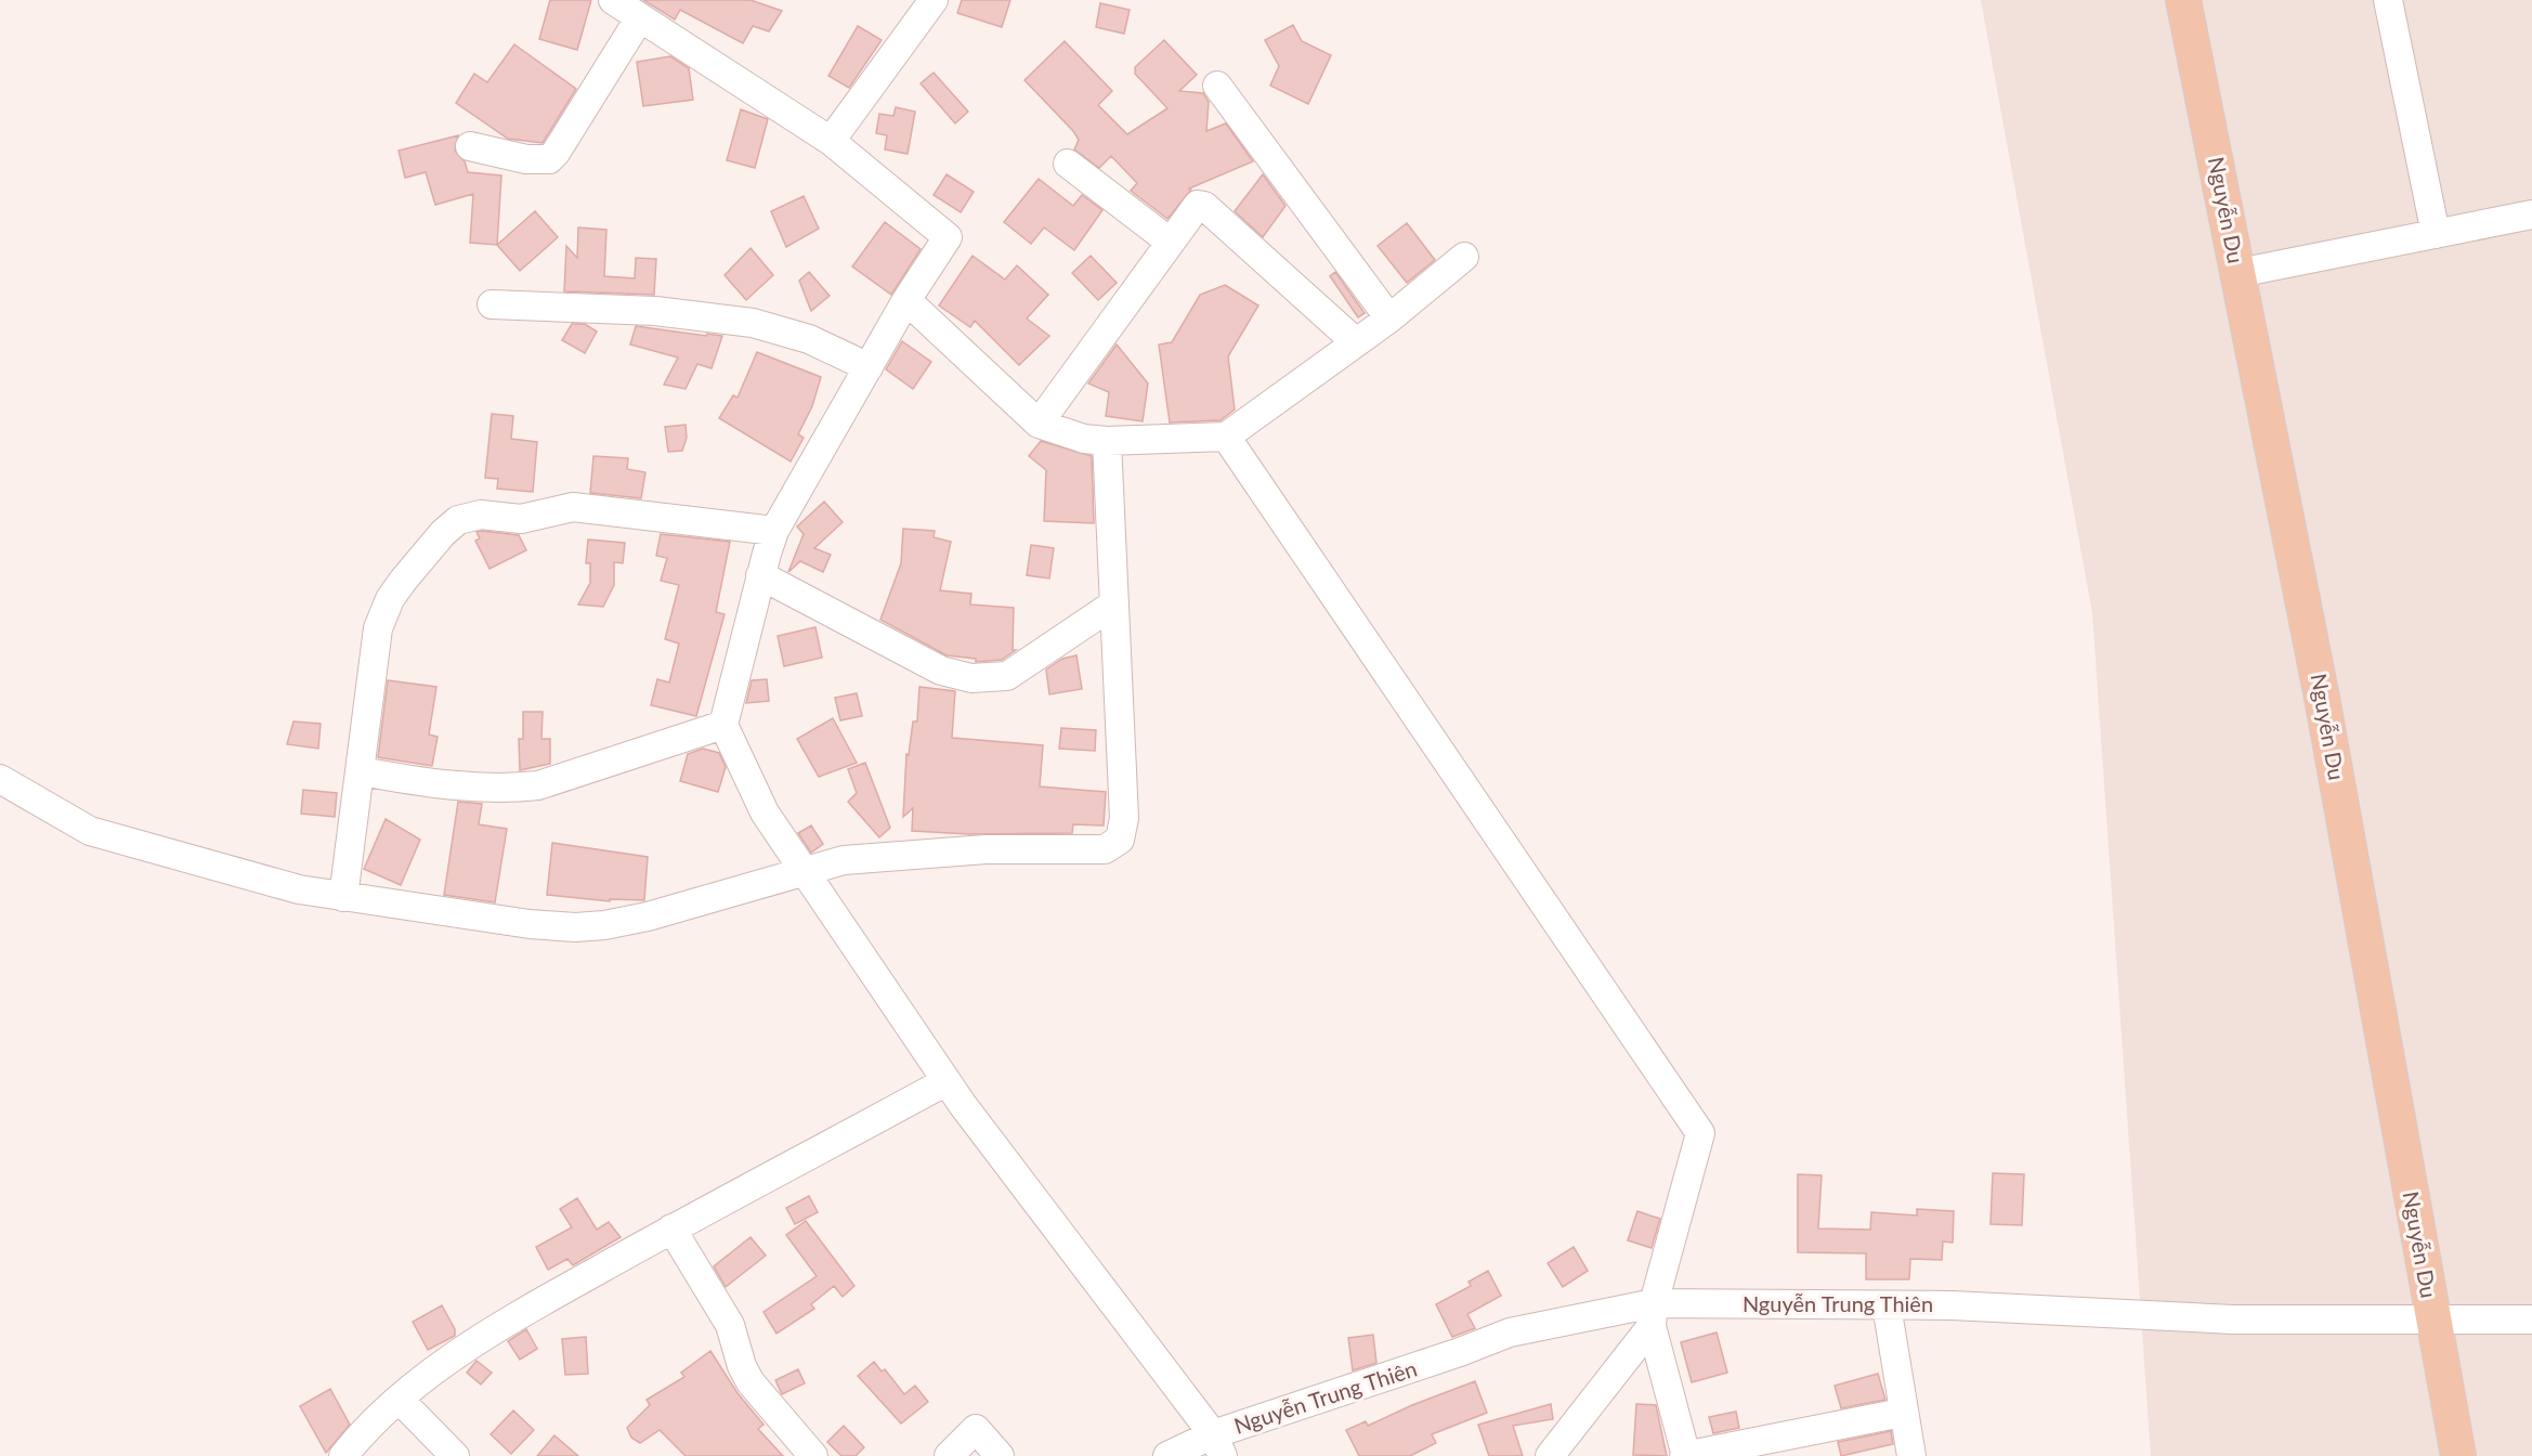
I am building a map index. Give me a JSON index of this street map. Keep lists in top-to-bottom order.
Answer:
{
  "streets": {
    "main road": ["Nguyễn Du"],
    "street": ["Nguyễn Trung Thiên"]
  },
  "crossings": [
    ["Nguyễn Du", "Nguyễn Trung Thiên"]
  ]
}
